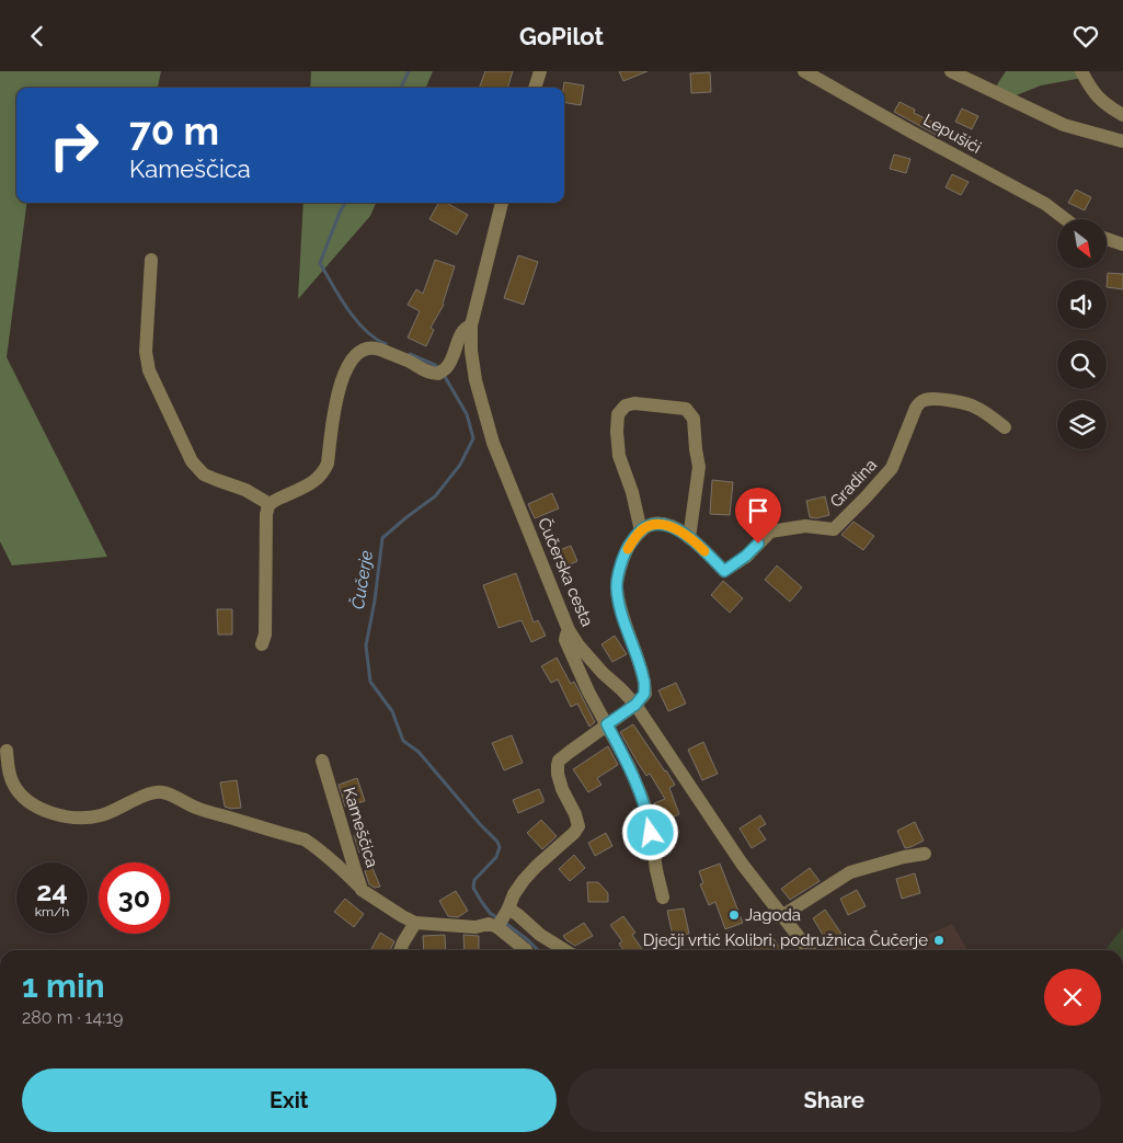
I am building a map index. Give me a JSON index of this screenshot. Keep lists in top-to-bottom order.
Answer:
{
  "streets": {
    "street": [
      "Lepušići",
      "Gradina",
      "Čučerska cesta",
      "Kameščica"
    ]
  },
  "water": ["Čučerje"],
  "places": ["Jagoda", "Dječji vrtić Kolibri, podružnica Čučerje"],
  "north": "bottom right",
  "page": {
    "header": "GoPilot",
    "turn": ["70 m", "Kameščica"],
    "speed": "24 km/h",
    "limit": "30",
    "heading": ["1 min", "280 m · 14:19"],
    "buttons": ["Exit", "Share"]
  }
}
